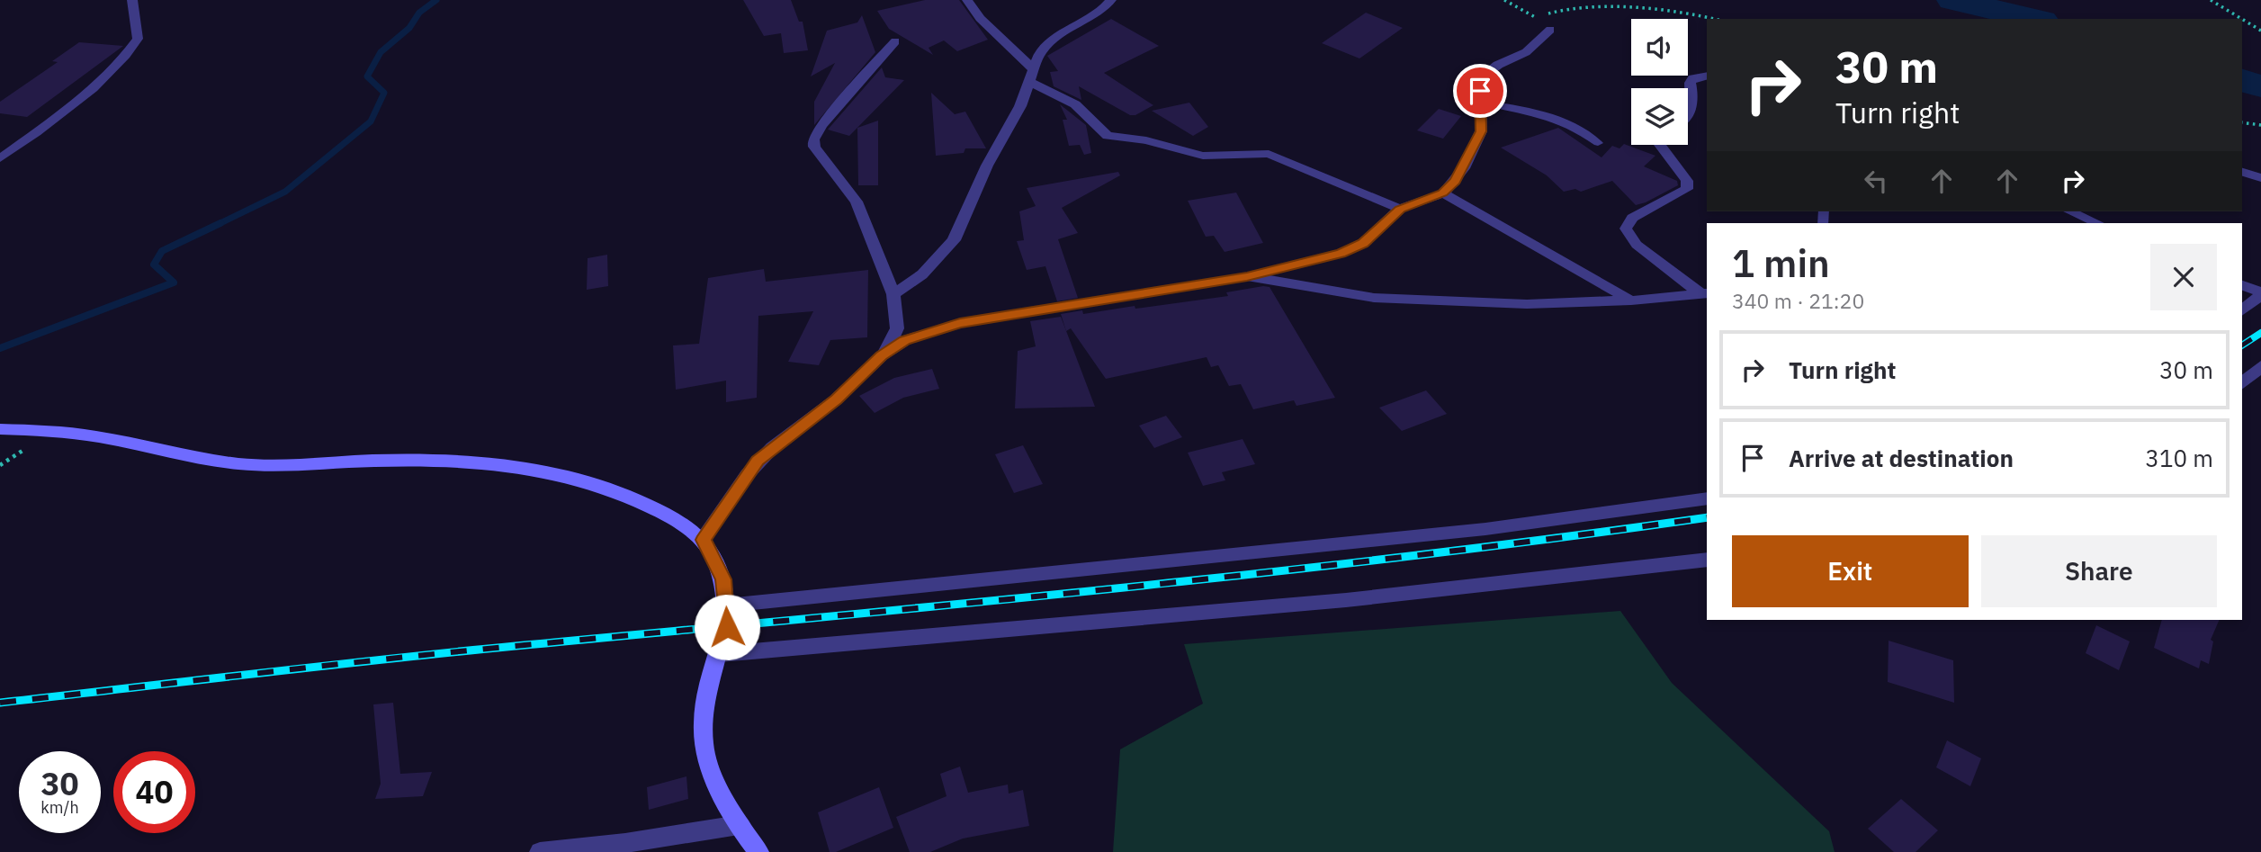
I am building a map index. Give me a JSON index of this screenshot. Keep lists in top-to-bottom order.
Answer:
{
  "page": {
    "turn": ["30 m", "Turn right"],
    "heading": ["1 min", "340 m · 21:20"],
    "list": [
      {
        "name": "Turn right",
        "value": "30 m"
      },
      {
        "name": "Arrive at destination",
        "value": "310 m"
      }
    ],
    "buttons": ["Exit", "Share"],
    "speed": "30 km/h",
    "limit": "40"
  }
}
